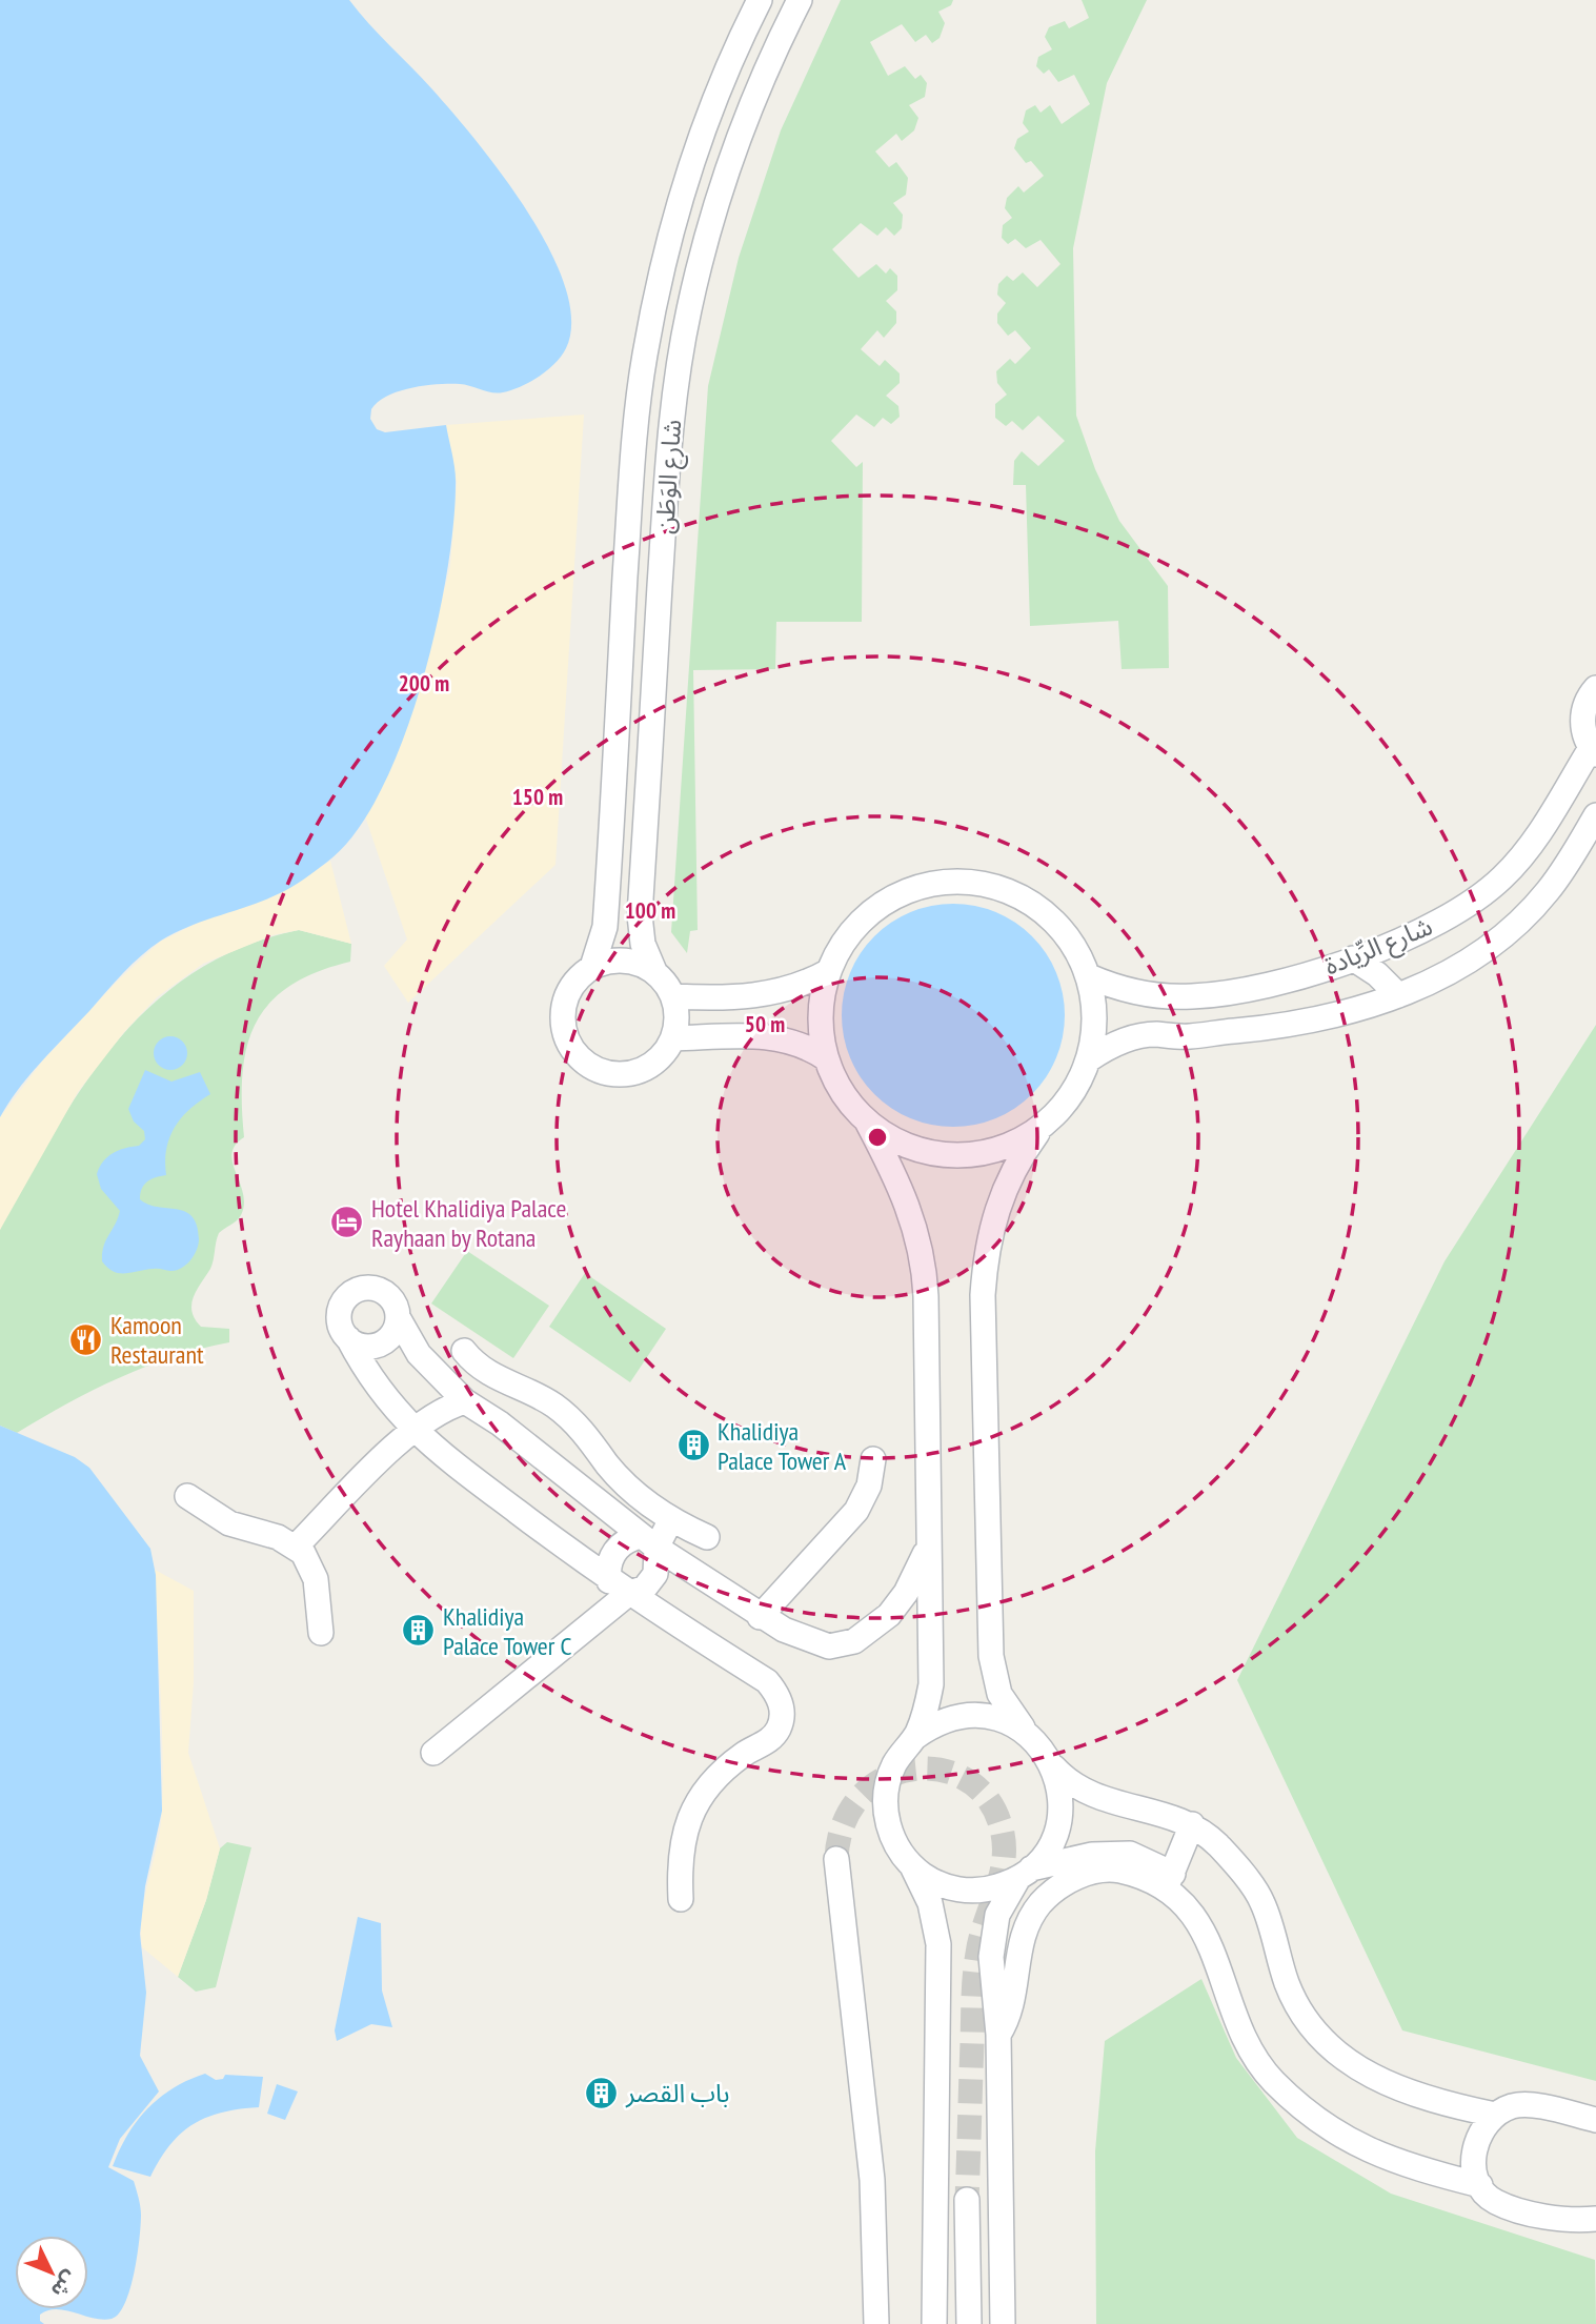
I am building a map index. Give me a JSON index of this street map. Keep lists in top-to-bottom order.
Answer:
{
  "streets": {
    "street": ["شارع الوَطَن", "شارع الرِّيادة"]
  },
  "places": {
    "hotel": ["Hotel Khalidiya Palace Rayhaan by Rotana"],
    "restaurant": ["Kamoon Restaurant"],
    "building": ["Khalidiya Palace Tower A", "Khalidiya Palace Tower C", "باب القصر"]
  },
  "north": "bottom right",
  "rings": [
    "200 m",
    "150 m",
    "100 m",
    "50 m"
  ]
}
